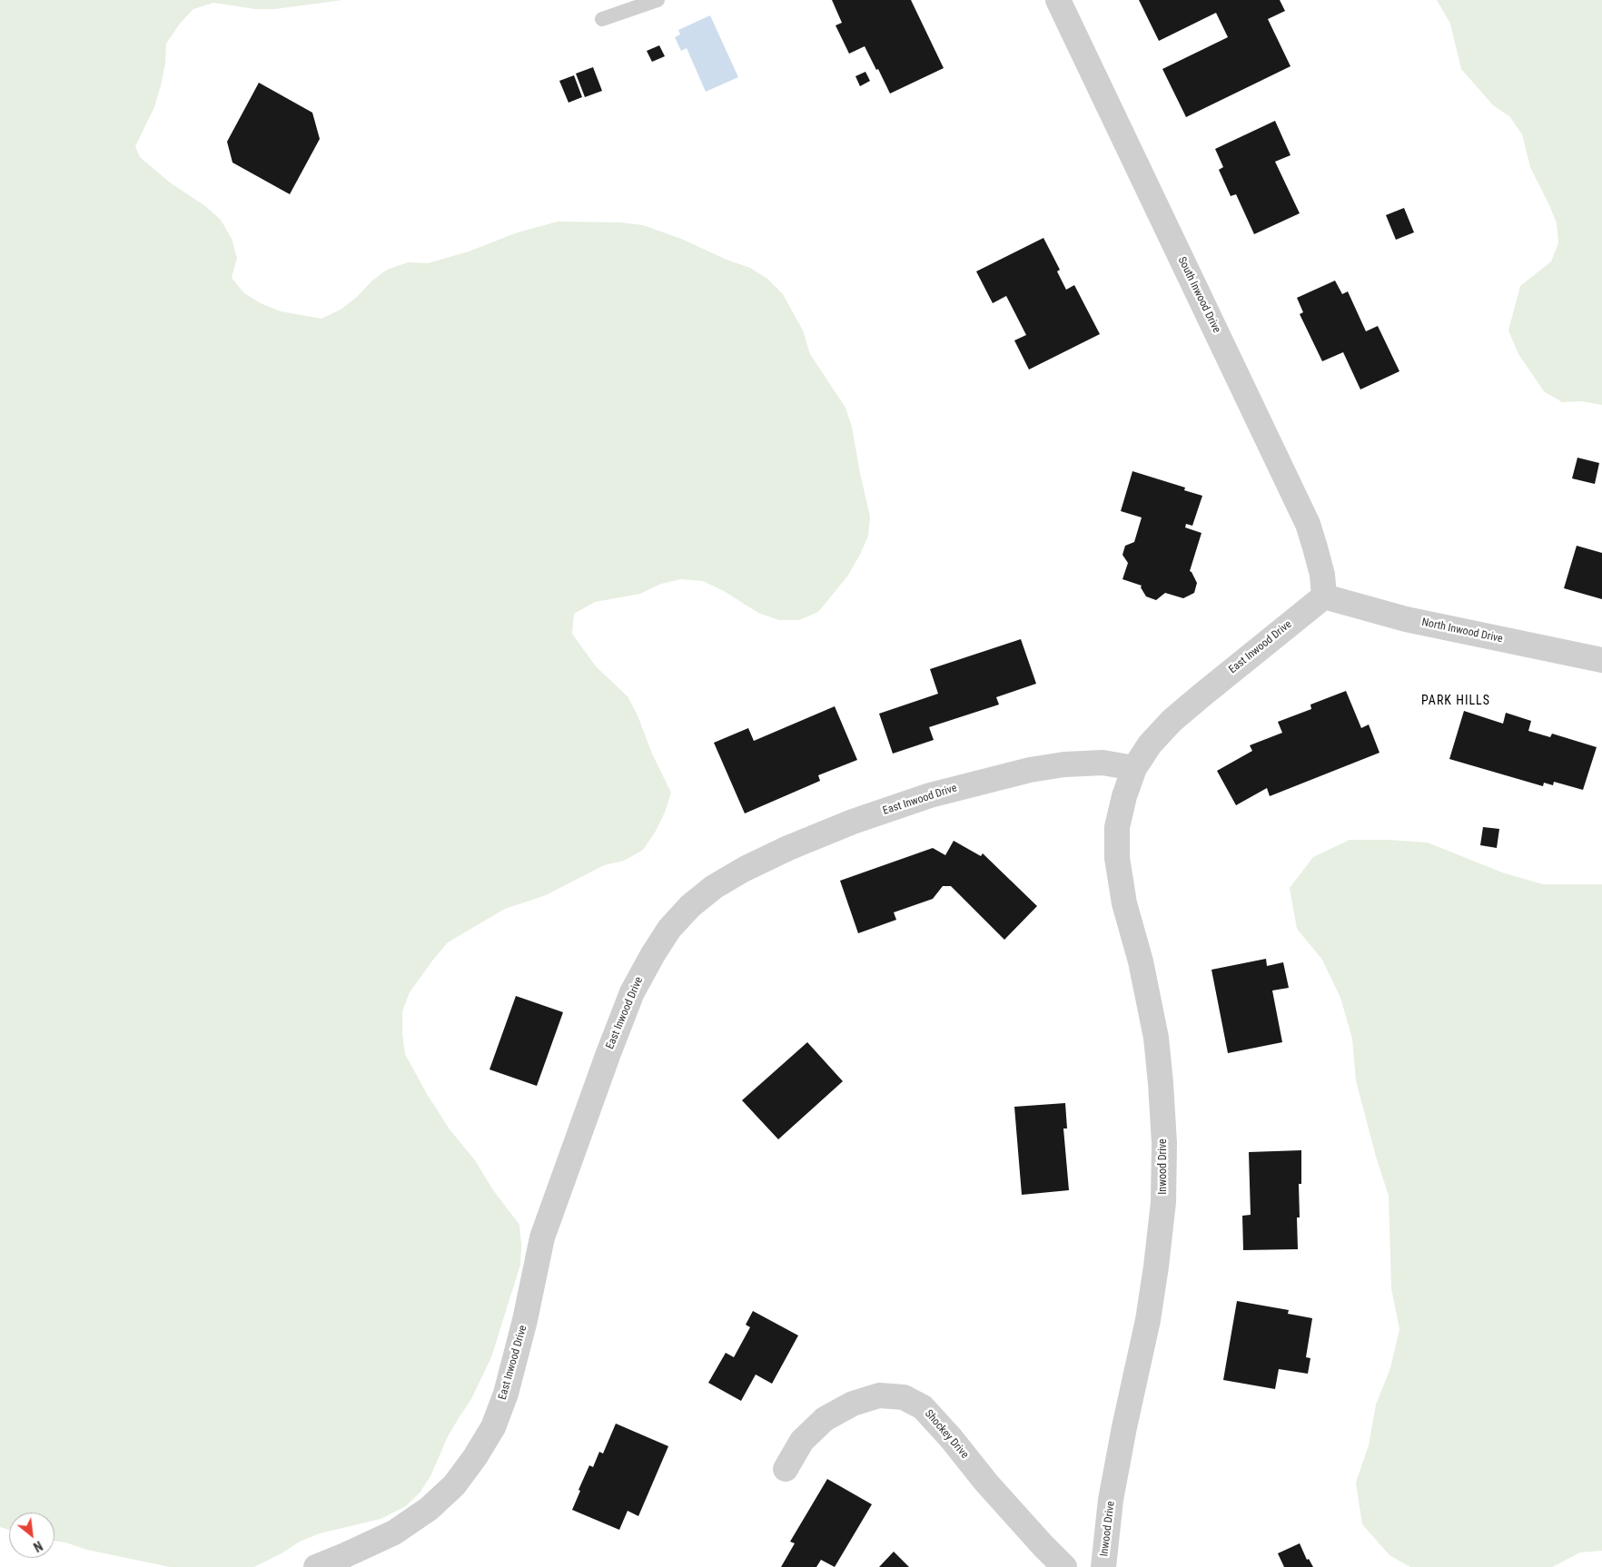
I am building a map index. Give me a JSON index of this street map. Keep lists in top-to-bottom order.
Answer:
{
  "streets": {
    "street": [
      "South Inwood Drive",
      "North Inwood Drive",
      "East Inwood Drive",
      "Inwood Drive",
      "Shockey Drive"
    ]
  },
  "crossings": [
    ["South Inwood Drive", "North Inwood Drive"],
    ["South Inwood Drive", "East Inwood Drive"],
    ["North Inwood Drive", "East Inwood Drive"],
    ["East Inwood Drive", "Inwood Drive"]
  ],
  "districts": ["PARK HILLS"],
  "north": "bottom right"
}
